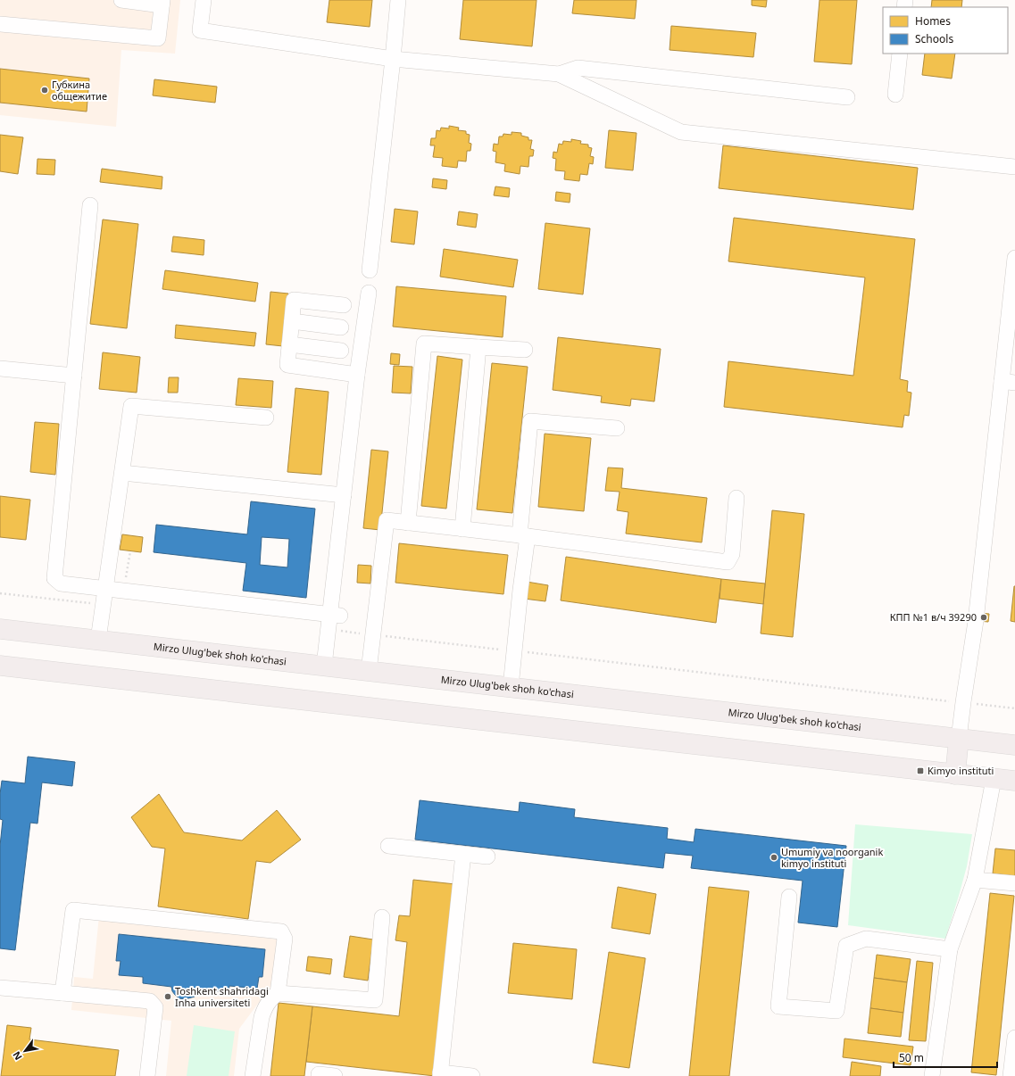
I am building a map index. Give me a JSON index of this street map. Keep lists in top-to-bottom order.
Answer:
{
  "streets": {
    "main road": ["Mirzo Ulug'bek shoh ko'chasi"]
  },
  "places": {
    "other": [
      "Губкина общежитие",
      "КПП №1 в/ч 39290",
      "Umumiy va noorganik kimyo instituti",
      "Toshkent shahridagi Inha universiteti"
    ],
    "transit": ["Kimyo instituti"]
  },
  "legend": ["Homes", "Schools"],
  "scale_bar": "50 m",
  "north": "bottom left"
}
